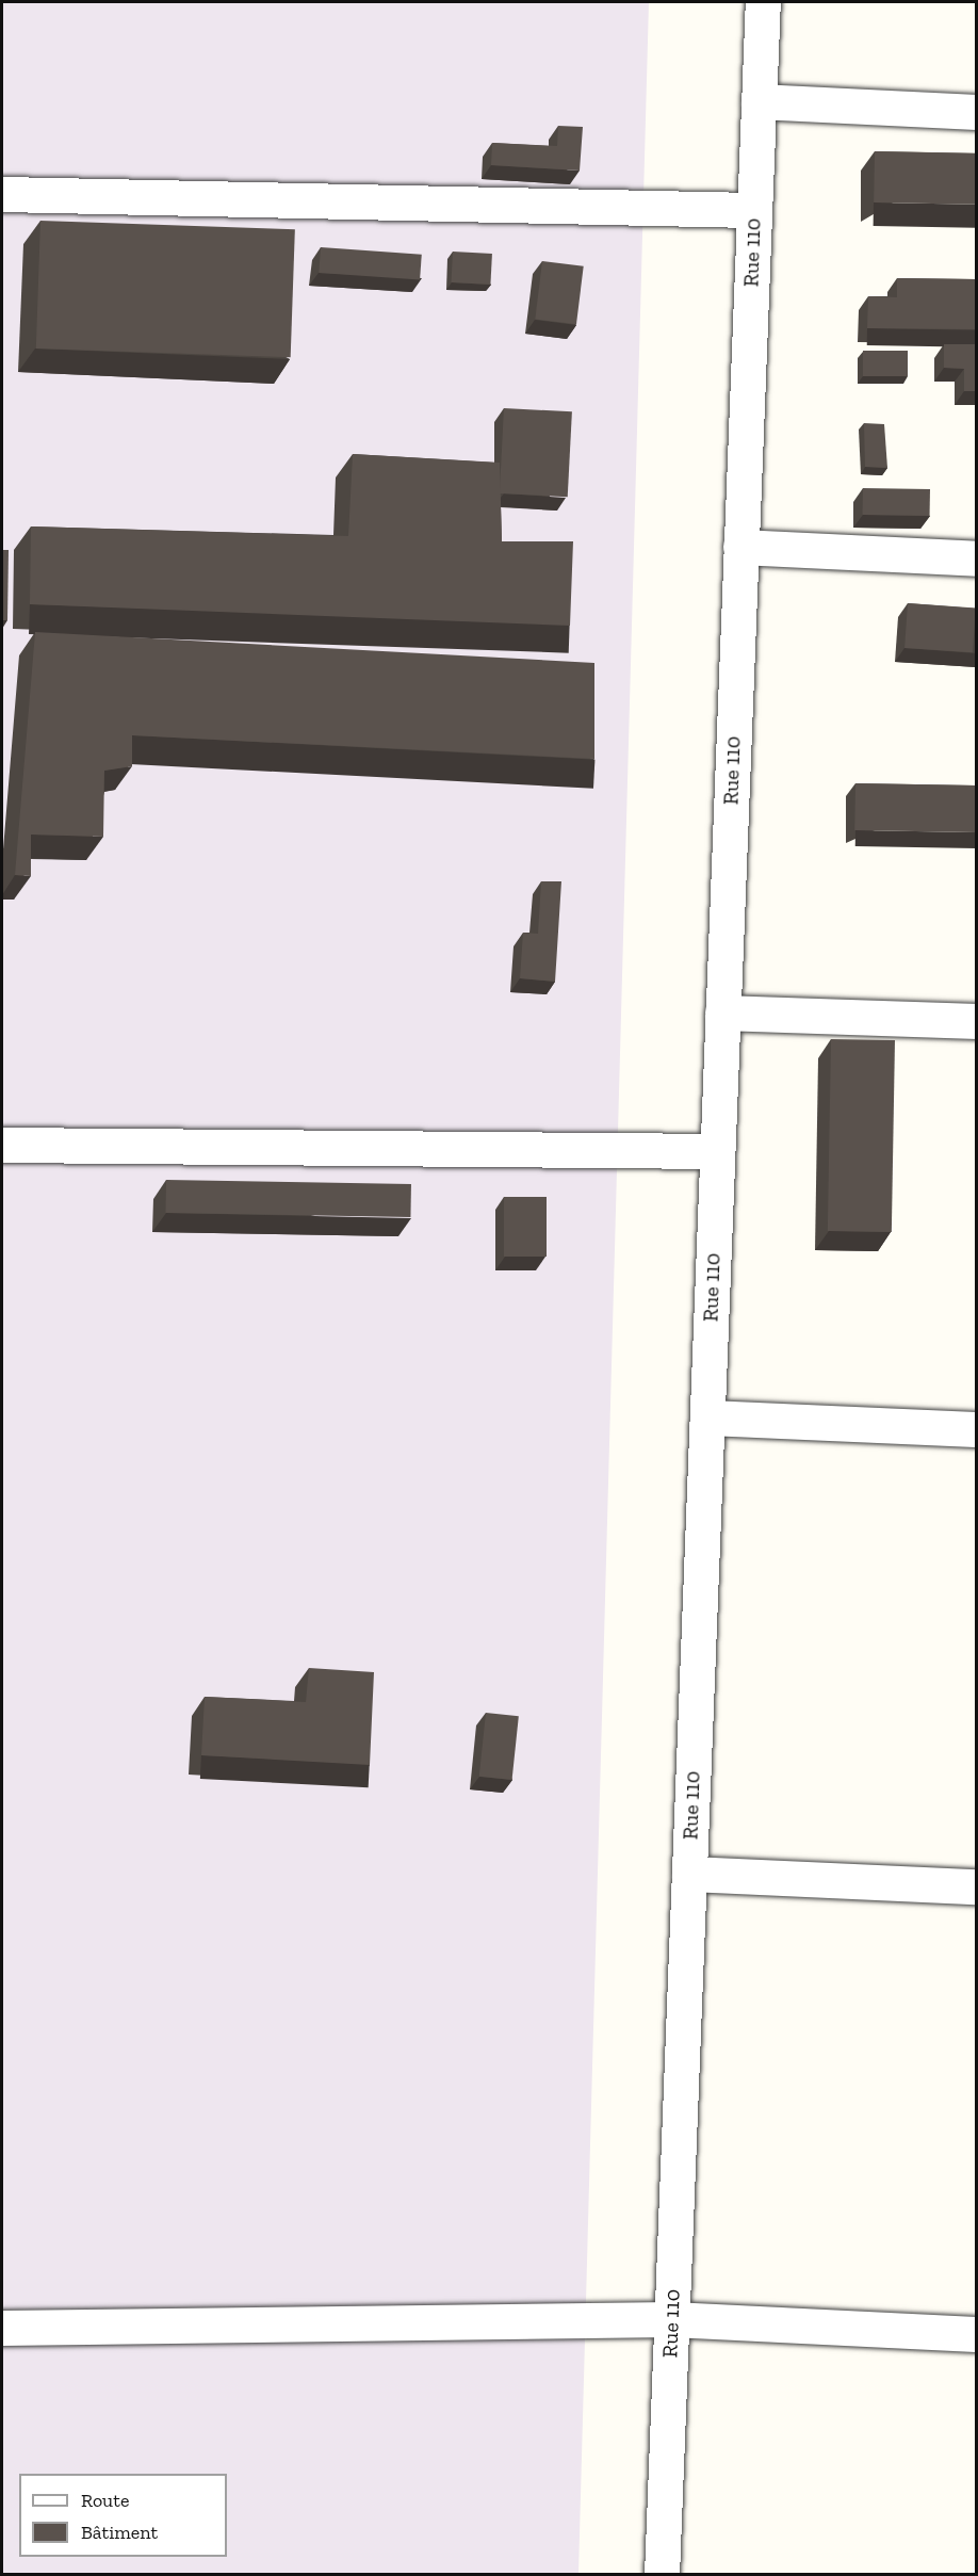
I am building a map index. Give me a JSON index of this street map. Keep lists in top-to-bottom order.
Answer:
{
  "streets": {
    "street": ["Rue 110"]
  },
  "legend": ["Route", "Bâtiment"]
}
